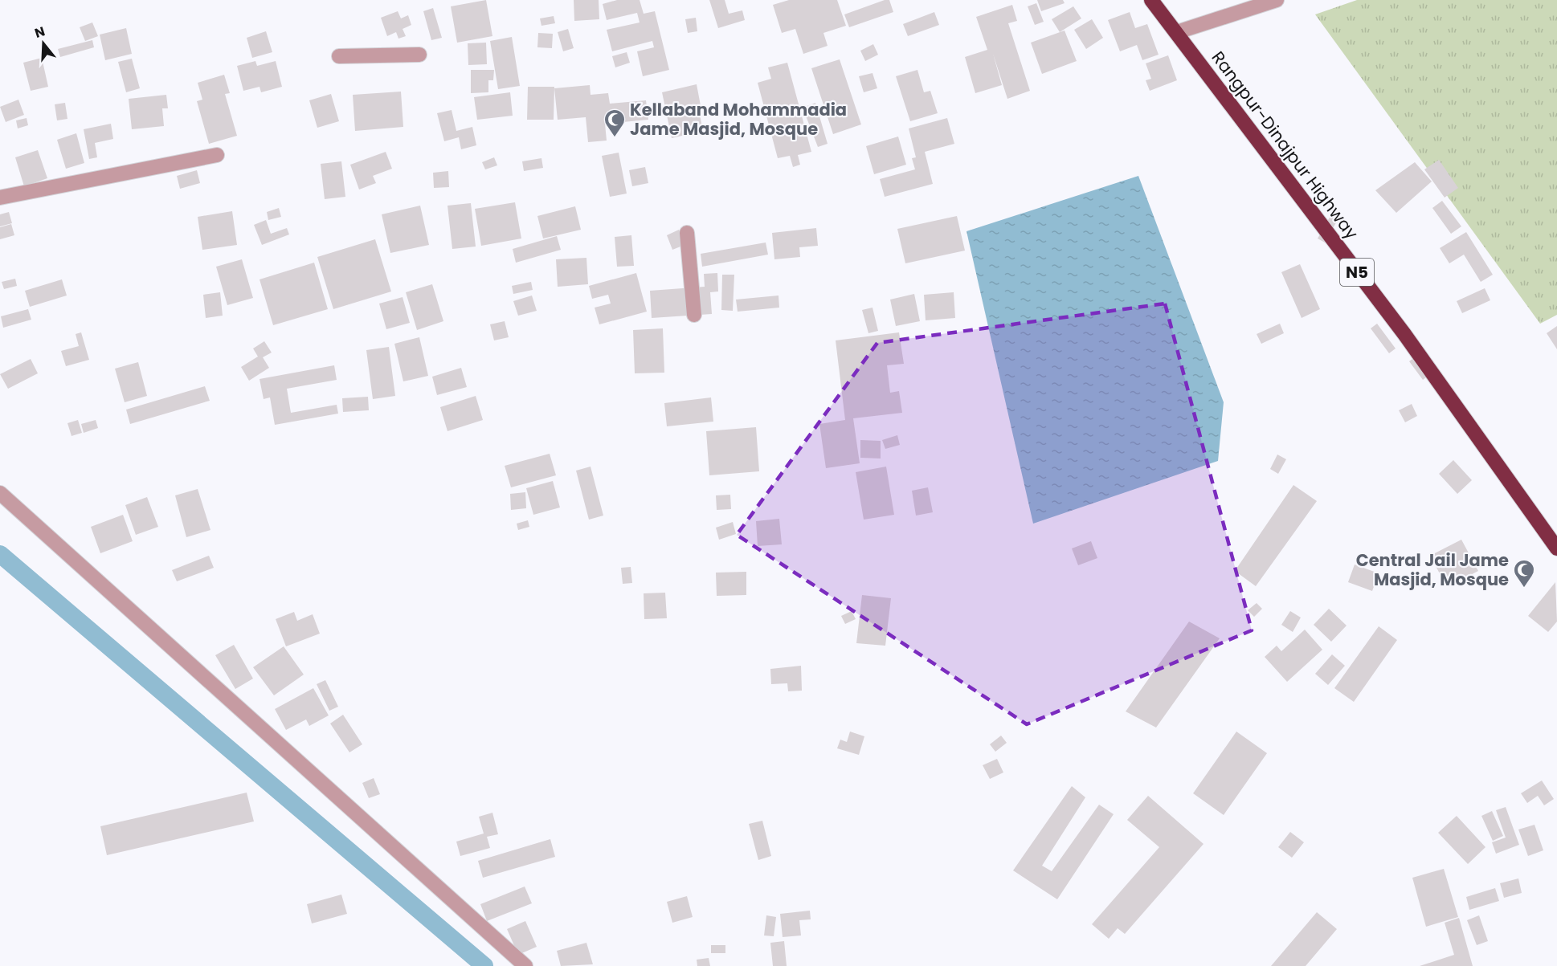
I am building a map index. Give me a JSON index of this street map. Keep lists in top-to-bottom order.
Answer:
{
  "streets": {
    "highway": ["Rangpur-Dinajpur Highway", "N5"]
  },
  "places": {
    "mosque": ["Kellaband Mohammadia Jame Masjid, Mosque", "Central Jail Jame Masjid, Mosque"]
  },
  "north": "top"
}
